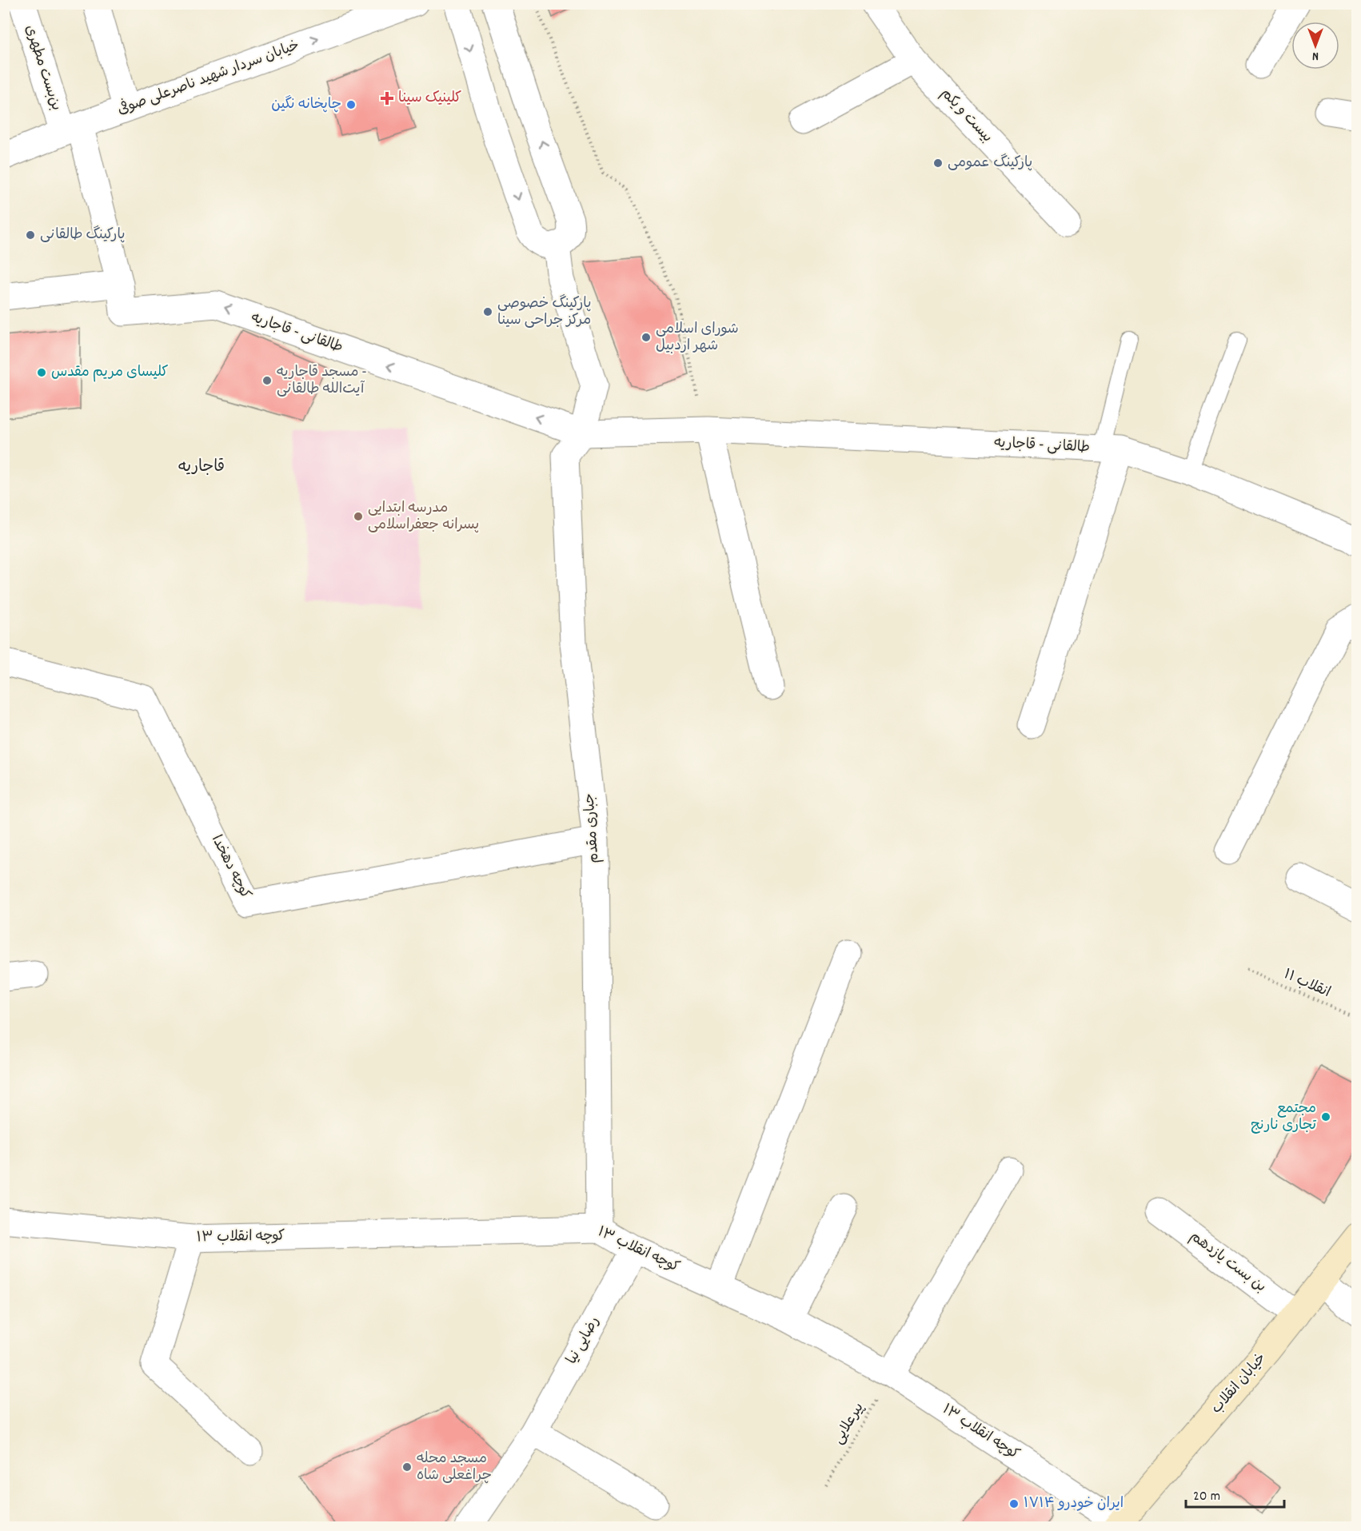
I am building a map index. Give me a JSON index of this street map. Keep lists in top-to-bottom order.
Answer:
{
  "streets": {
    "main road": ["خیابان انقلاب"],
    "street": [
      "بن‌بست مطهری",
      "خیابان سردار شهید ناصرعلی صوفی",
      "بیست و یکم",
      "طالقانی - قاجاریه",
      "جباری مقدم",
      "کوچه دهخدا",
      "کوچه انقلاب ۱۳",
      "بن بست یازدهم",
      "رضایی نیا"
    ],
    "path": ["انقلاب ۱۱", "پیرعلایی"]
  },
  "crossings": [
    ["بن‌بست مطهری", "خیابان سردار شهید ناصرعلی صوفی"],
    ["بن‌بست مطهری", "طالقانی - قاجاریه"],
    ["خیابان سردار شهید ناصرعلی صوفی", "طالقانی - قاجاریه"],
    ["طالقانی - قاجاریه", "جباری مقدم"],
    ["جباری مقدم", "کوچه دهخدا"],
    ["جباری مقدم", "کوچه انقلاب ۱۳"],
    ["کوچه انقلاب ۱۳", "رضایی نیا"],
    ["کوچه انقلاب ۱۳", "خیابان انقلاب"],
    ["کوچه انقلاب ۱۳", "پیرعلایی"],
    ["بن بست یازدهم", "خیابان انقلاب"]
  ],
  "one_way": ["خیابان سردار شهید ناصرعلی صوفی"],
  "districts": ["قاجاریه"],
  "places": {
    "health": ["کلینیک سینا"],
    "other": [
      "چاپخانه نگین",
      "پارکینگ عمومی",
      "پارکینگ طالقانی",
      "پارکینگ خصوصی مرکز جراحی سینا",
      "شورای اسلامی شهر اردبیل",
      "کلیسای مریم مقدس",
      "مسجد قاجاریه - آیت‌الله طالقانی",
      "مدرسه ابتدایی پسرانه جعفراسلامی",
      "مجتمع تجاری نارنج",
      "مسجد محله چراغعلی شاه",
      "ایران خودرو ۱۷۱۴"
    ]
  },
  "scale_bar": "20 m",
  "north": "bottom"
}
